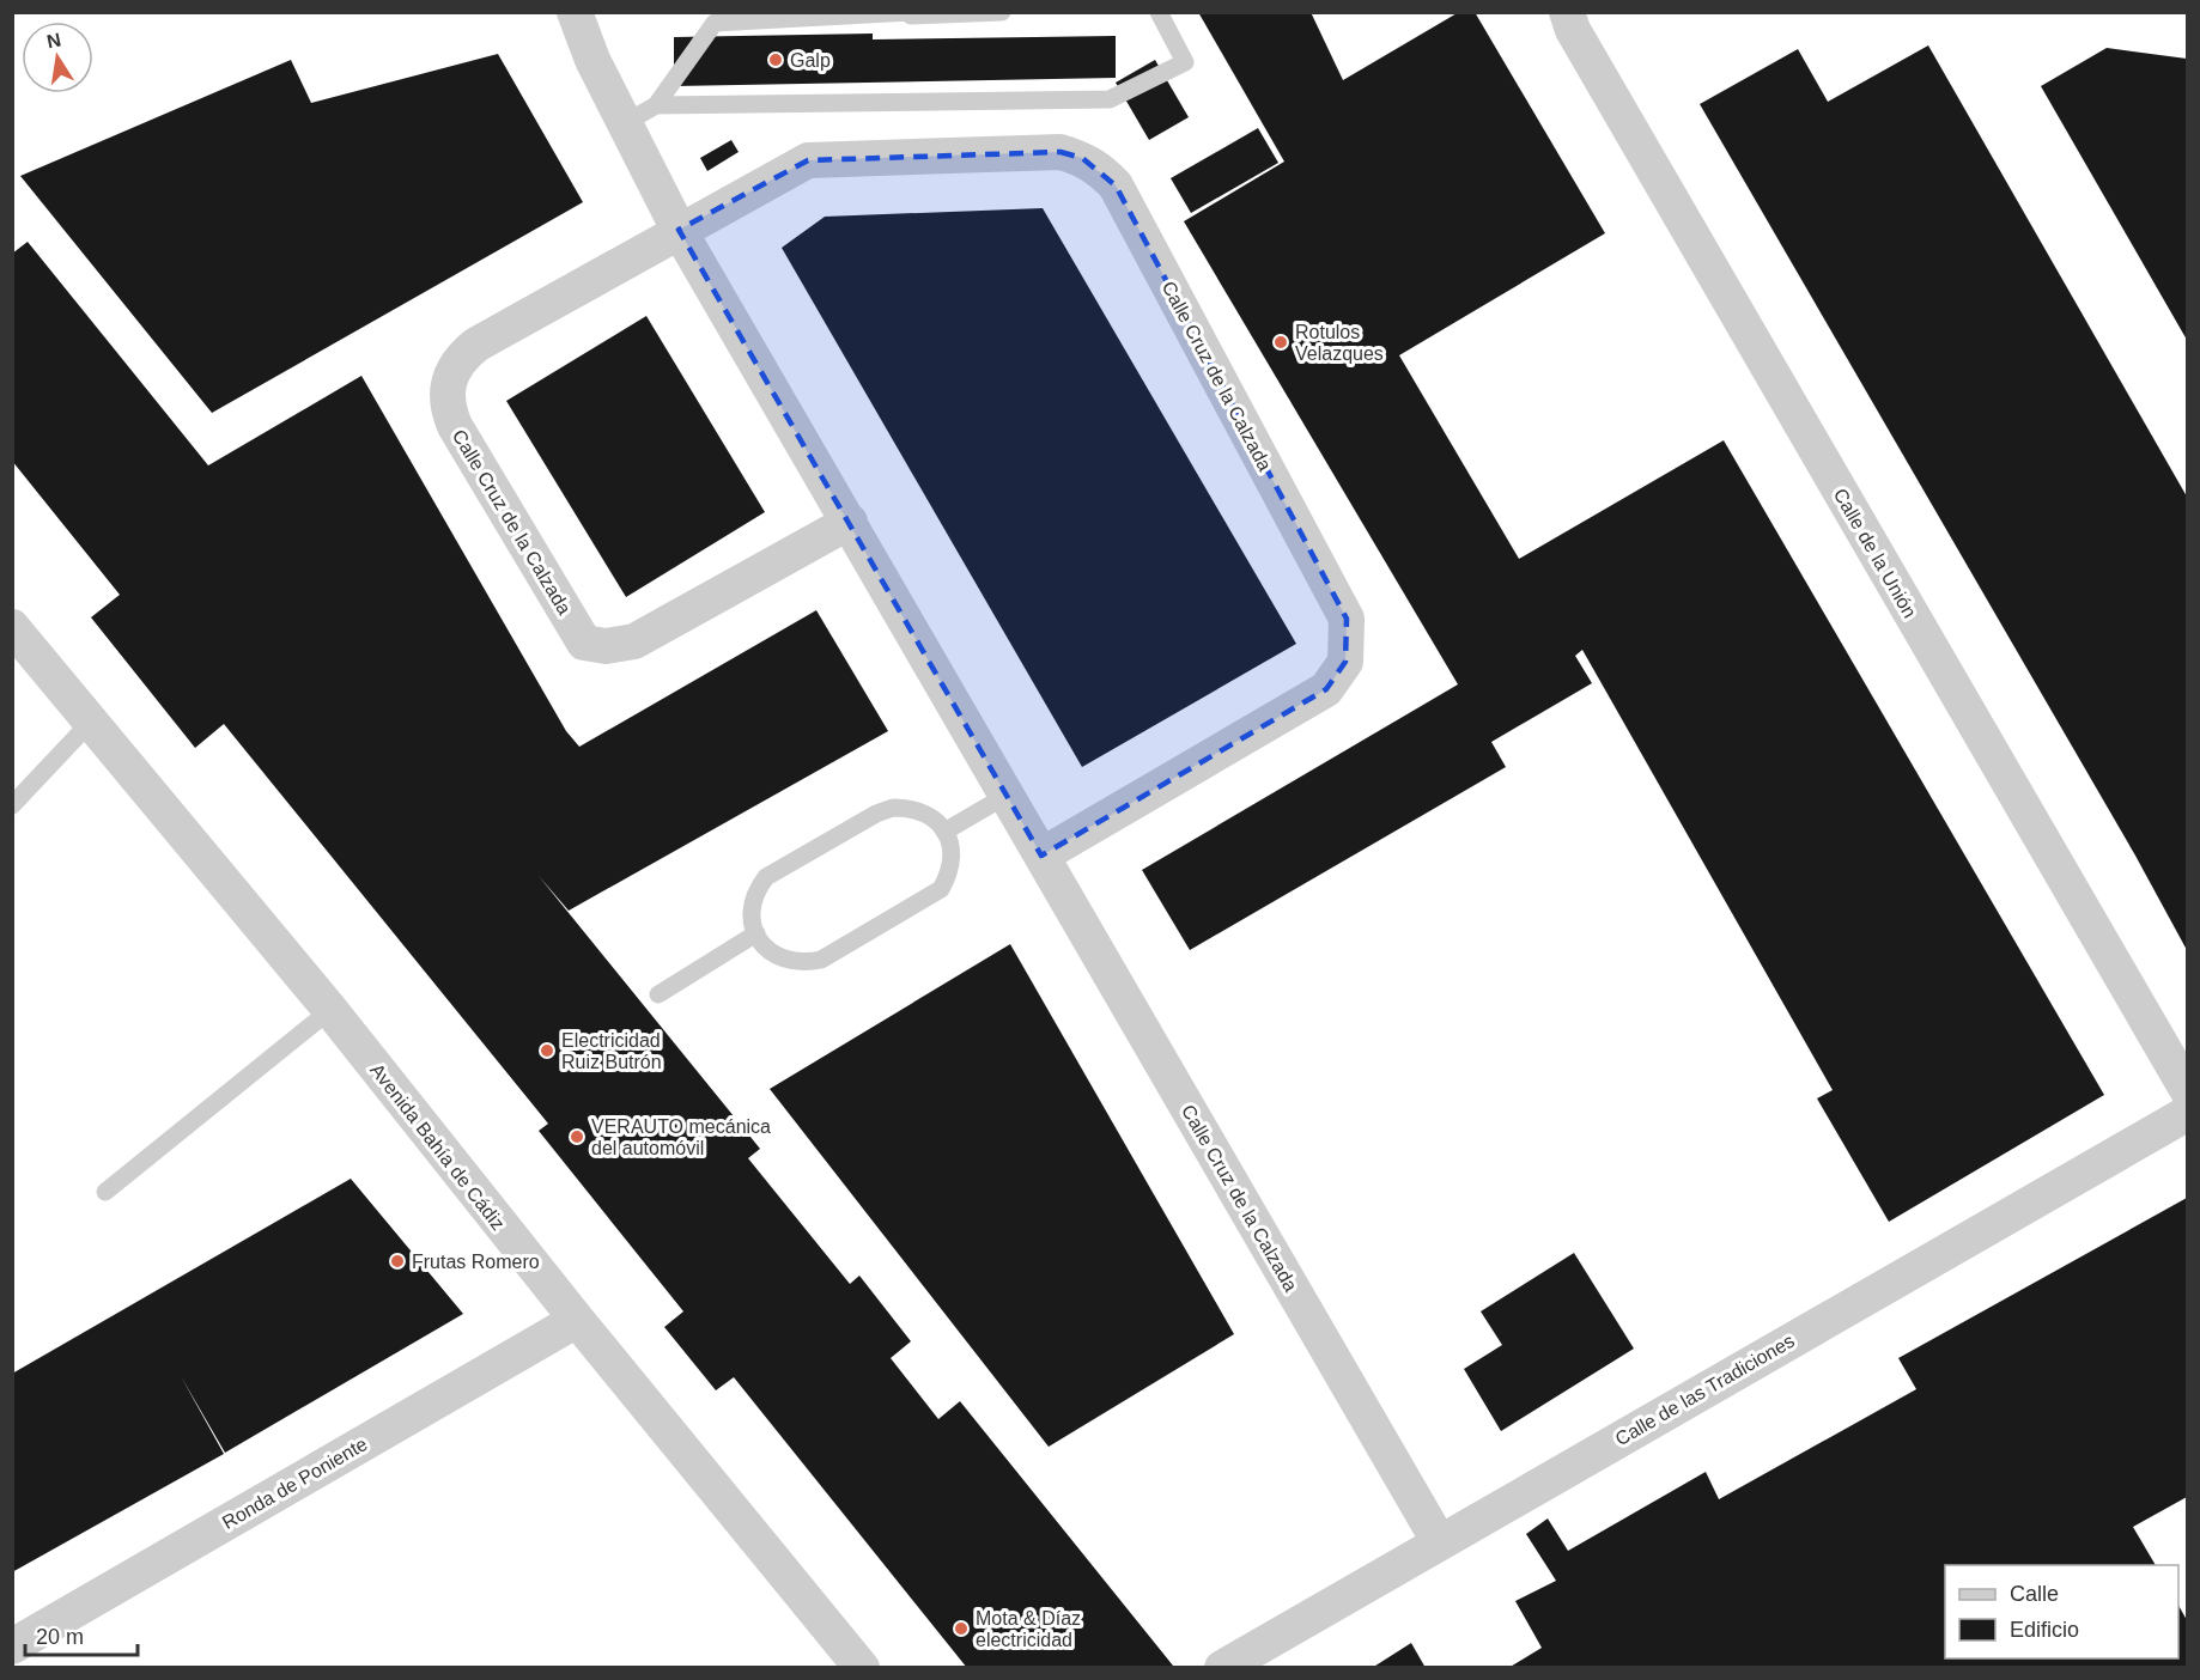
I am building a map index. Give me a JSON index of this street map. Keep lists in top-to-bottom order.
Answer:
{
  "streets": {
    "street": [
      "Calle Cruz de la Calzada",
      "Calle de la Unión",
      "Avenida Bahía de Cádiz",
      "Calle de las Tradiciones",
      "Ronda de Poniente"
    ]
  },
  "crossings": [
    ["Calle Cruz de la Calzada", "Calle de las Tradiciones"],
    ["Avenida Bahía de Cádiz", "Ronda de Poniente"]
  ],
  "places": [
    "Galp",
    "Rotulos Velazques",
    "Electricidad Ruiz Butrón",
    "VERAUTO mecánica del automóvil",
    "Frutas Romero",
    "Mota & Díaz electricidad"
  ],
  "legend": ["Calle", "Edificio"],
  "scale_bar": "20 m",
  "north": "top"
}
